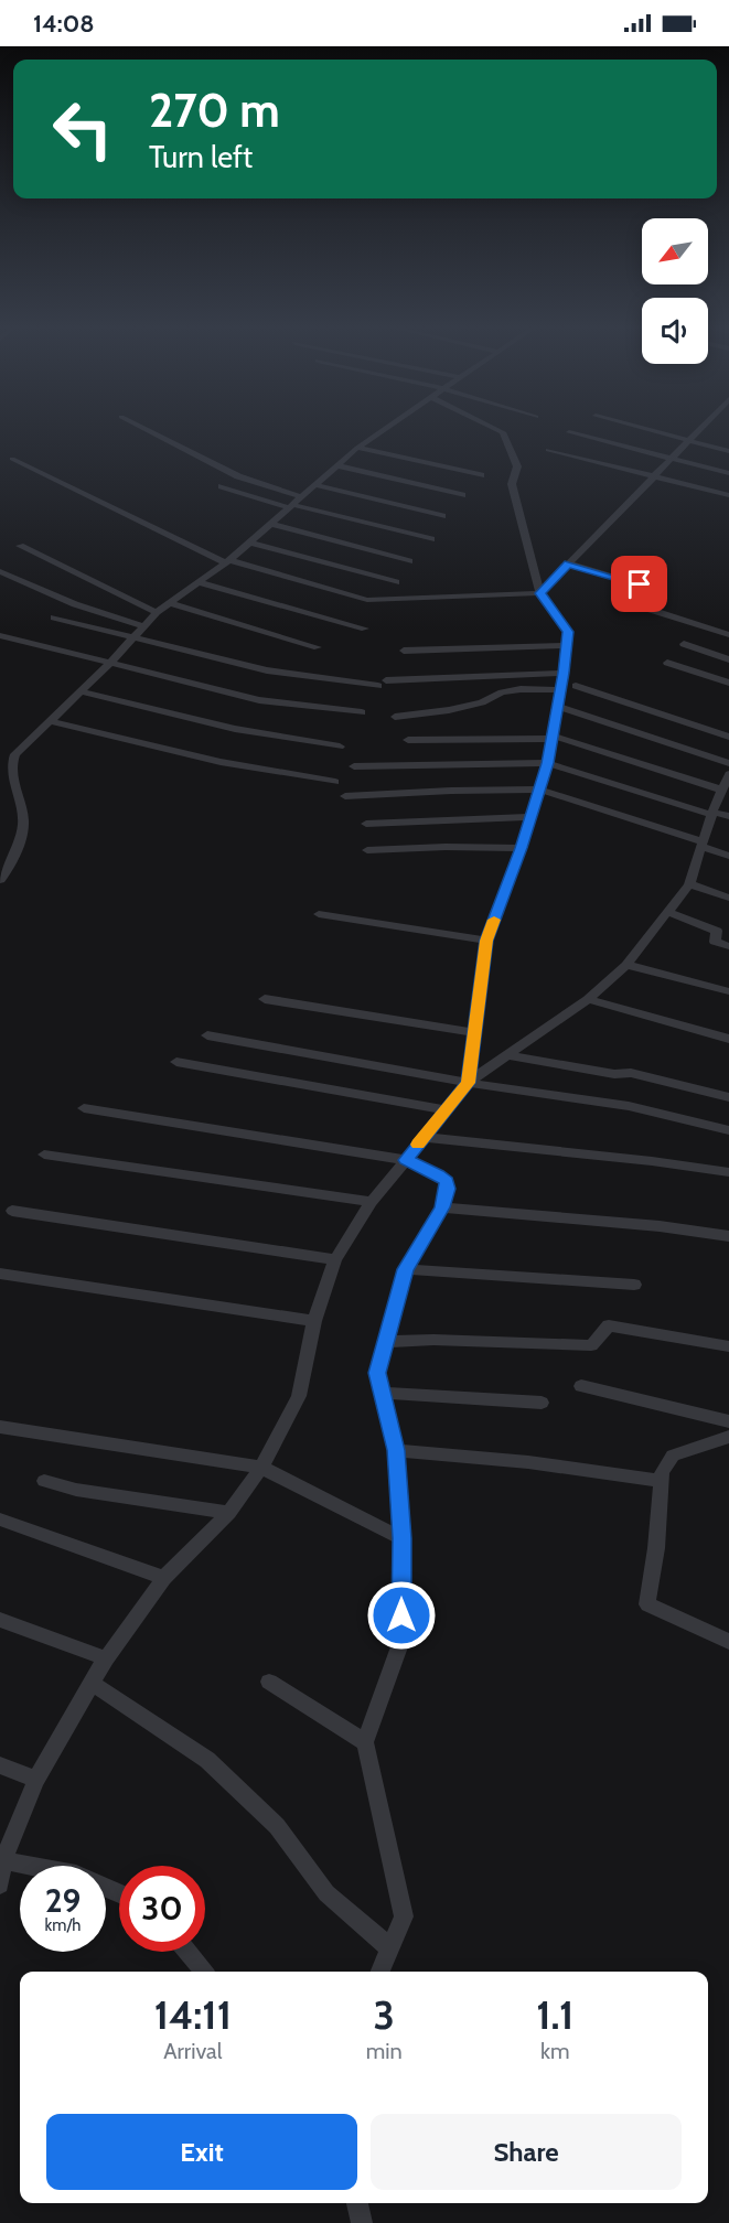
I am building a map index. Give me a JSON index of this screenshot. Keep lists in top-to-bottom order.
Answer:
{
  "north": "bottom left",
  "page": {
    "status": "14:08",
    "turn": ["270 m", "Turn left"],
    "speed": "29 km/h",
    "limit": "30",
    "eta": [
      "14:11",
      "Arrival",
      "3",
      "min",
      "1.1",
      "km"
    ],
    "buttons": ["Exit", "Share"]
  }
}
